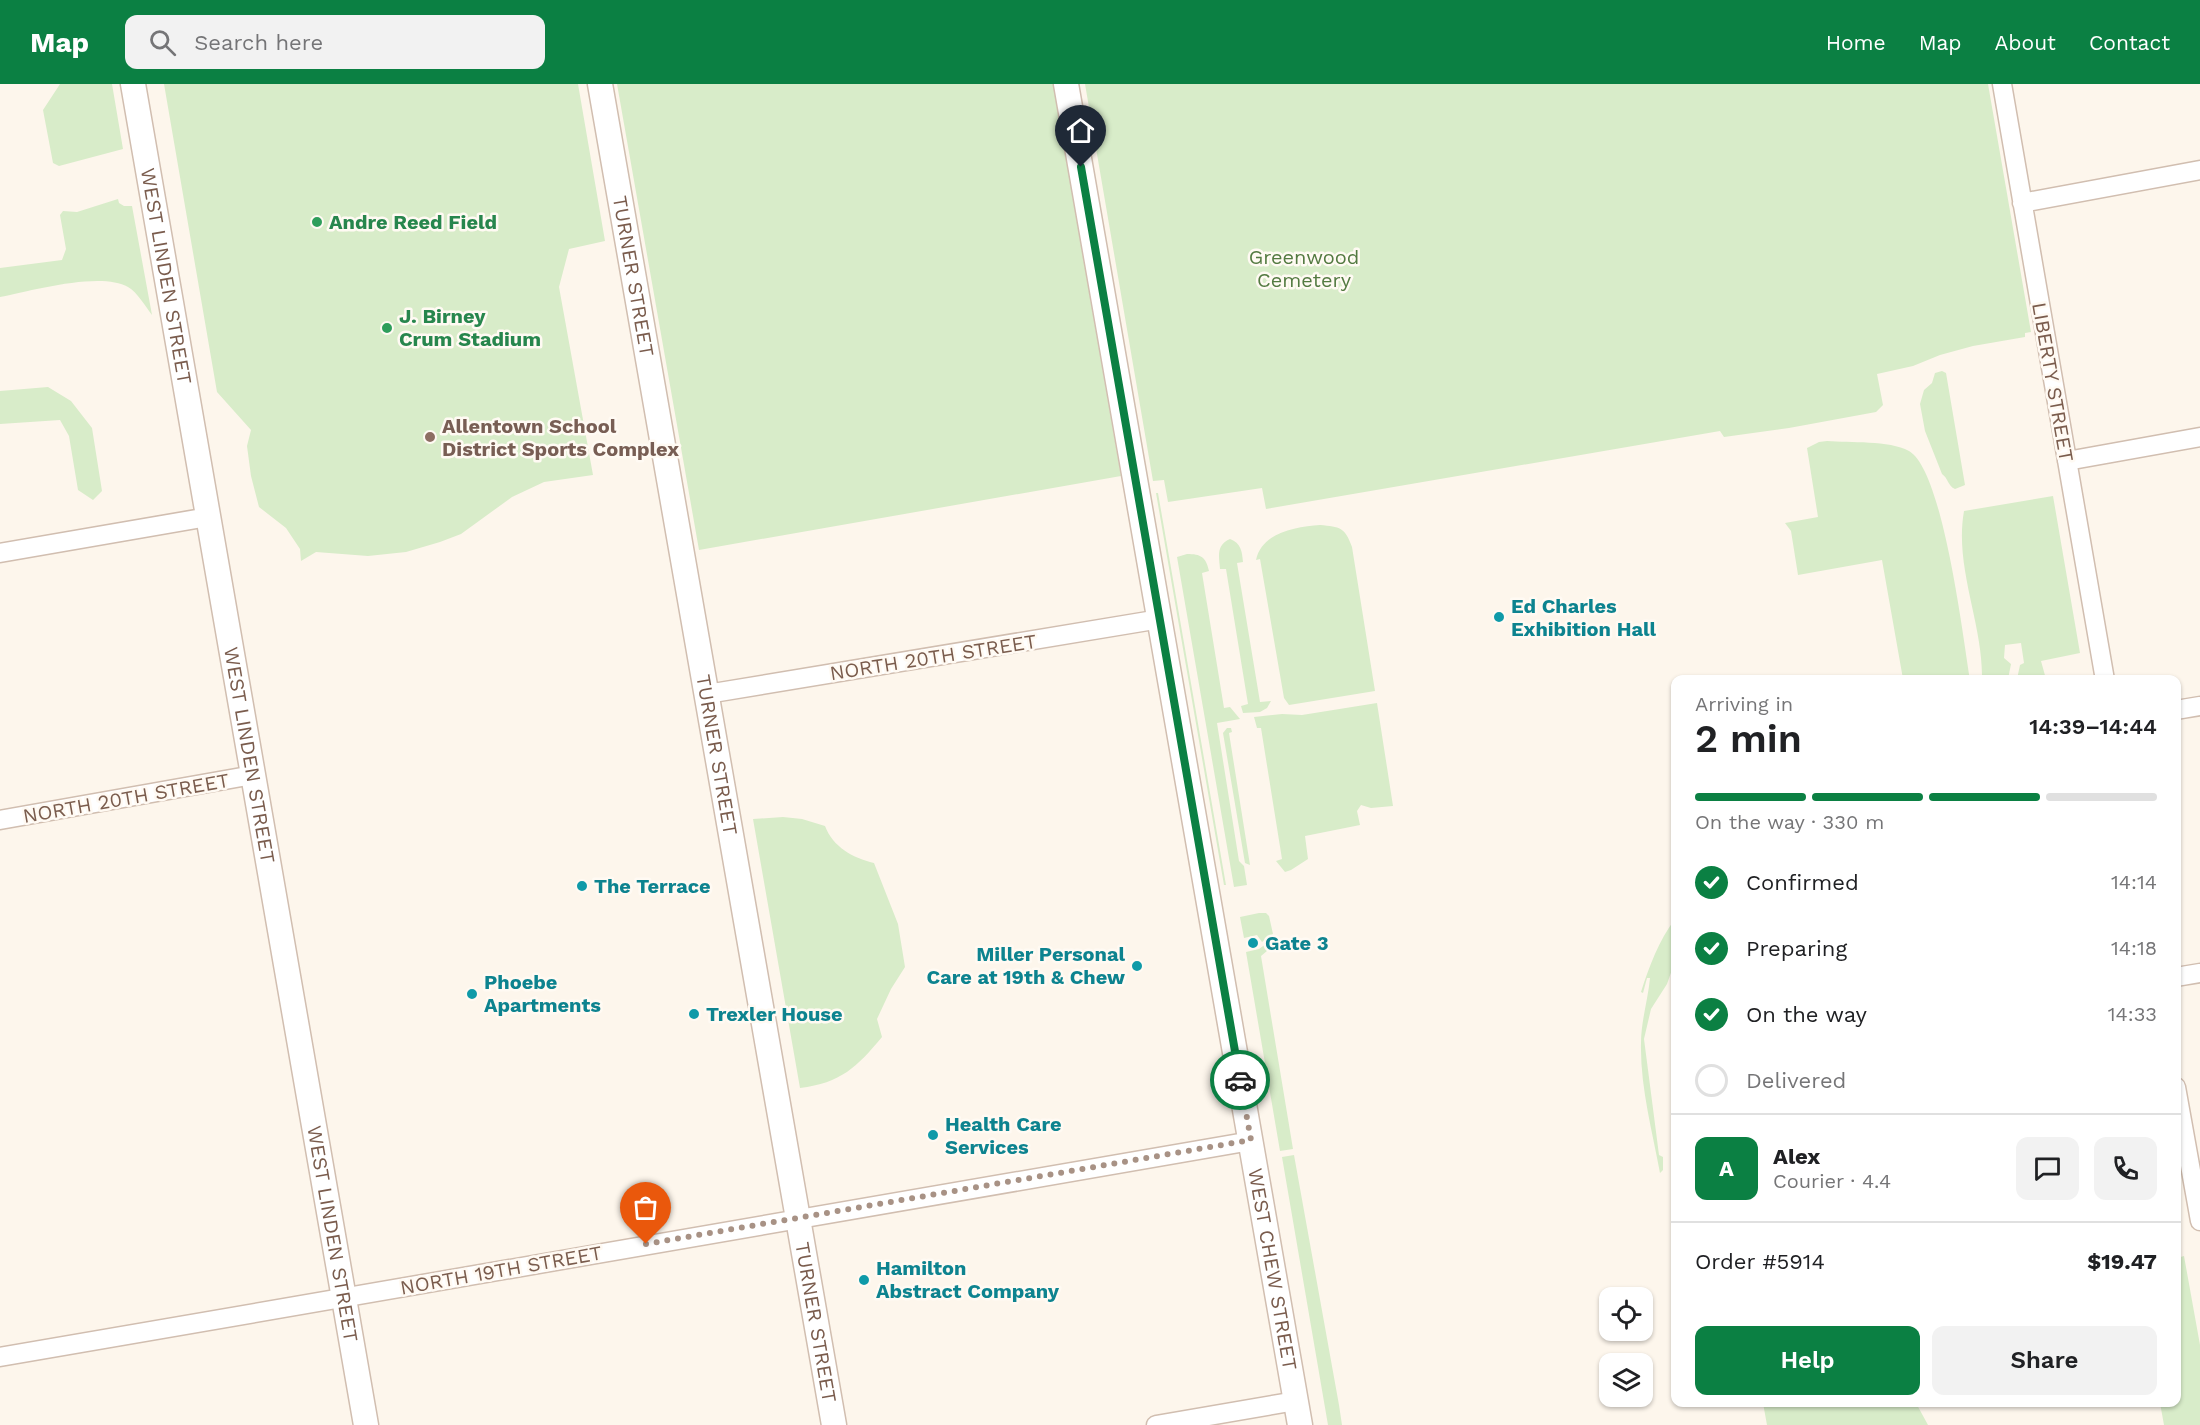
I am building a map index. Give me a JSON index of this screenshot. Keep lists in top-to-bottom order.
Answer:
{
  "streets": {
    "street": [
      "WEST LINDEN STREET",
      "TURNER STREET",
      "LIBERTY STREET",
      "NORTH 20TH STREET",
      "WEST CHEW STREET",
      "NORTH 19TH STREET"
    ]
  },
  "crossings": [
    ["WEST LINDEN STREET", "NORTH 20TH STREET"],
    ["WEST LINDEN STREET", "NORTH 19TH STREET"],
    ["TURNER STREET", "NORTH 20TH STREET"],
    ["TURNER STREET", "NORTH 19TH STREET"],
    ["NORTH 20TH STREET", "WEST CHEW STREET"],
    ["WEST CHEW STREET", "NORTH 19TH STREET"]
  ],
  "parks": ["Greenwood Cemetery"],
  "places": [
    "Andre Reed Field",
    "J. Birney Crum Stadium",
    "Allentown School District Sports Complex",
    "Ed Charles Exhibition Hall",
    "The Terrace",
    "Gate 3",
    "Miller Personal Care at 19th & Chew",
    "Phoebe Apartments",
    "Trexler House",
    "Health Care Services",
    "Hamilton Abstract Company"
  ],
  "page": {
    "header": "Map",
    "search": "Search here",
    "nav": [
      "Home",
      "Map",
      "About",
      "Contact"
    ],
    "heading": ["2 min", "Arriving in", "14:39–14:44"],
    "panel": [
      "Alex",
      "Courier · 4.4",
      "Order #5914",
      "$19.47"
    ],
    "bar": "On the way · 330 m",
    "list": [
      ["Confirmed", "14:14"],
      ["Preparing", "14:18"],
      ["On the way", "14:33"],
      "Delivered"
    ],
    "round": "A",
    "buttons": ["Help", "Share"]
  }
}
